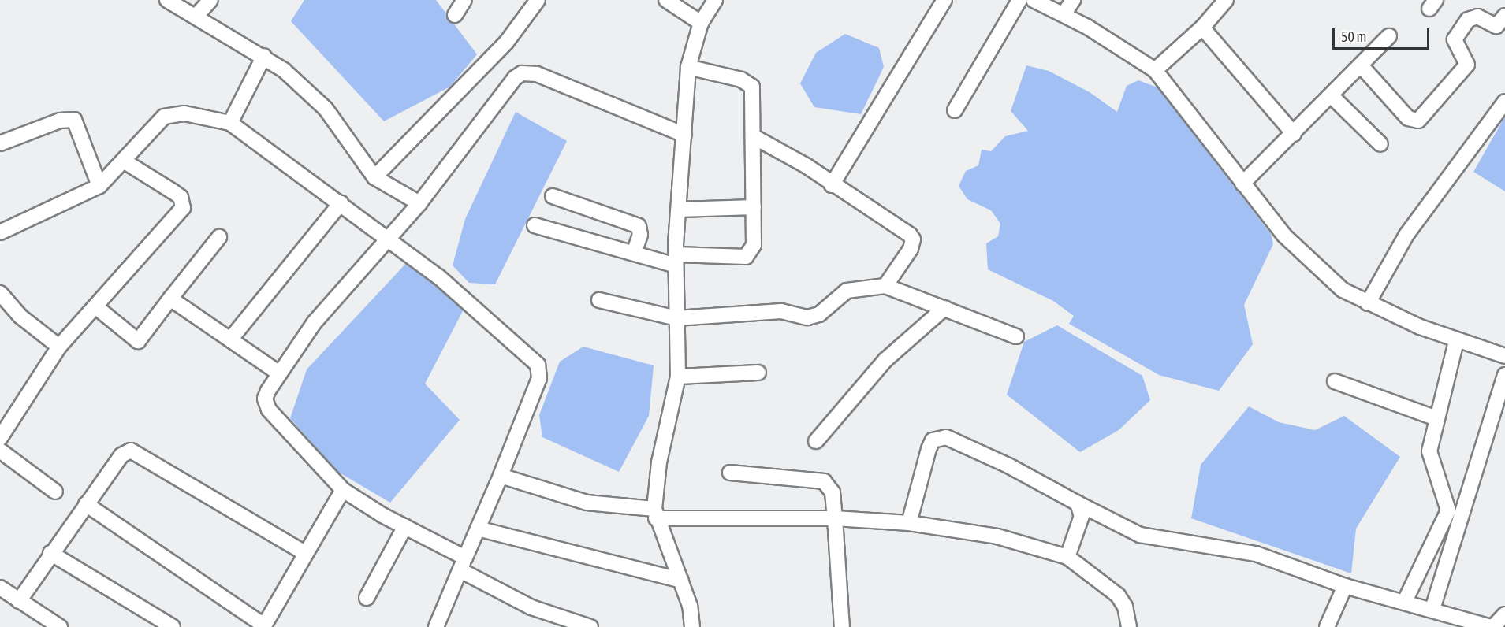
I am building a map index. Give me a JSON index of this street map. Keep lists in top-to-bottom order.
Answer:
{
  "scale_bar": "50 m"
}
